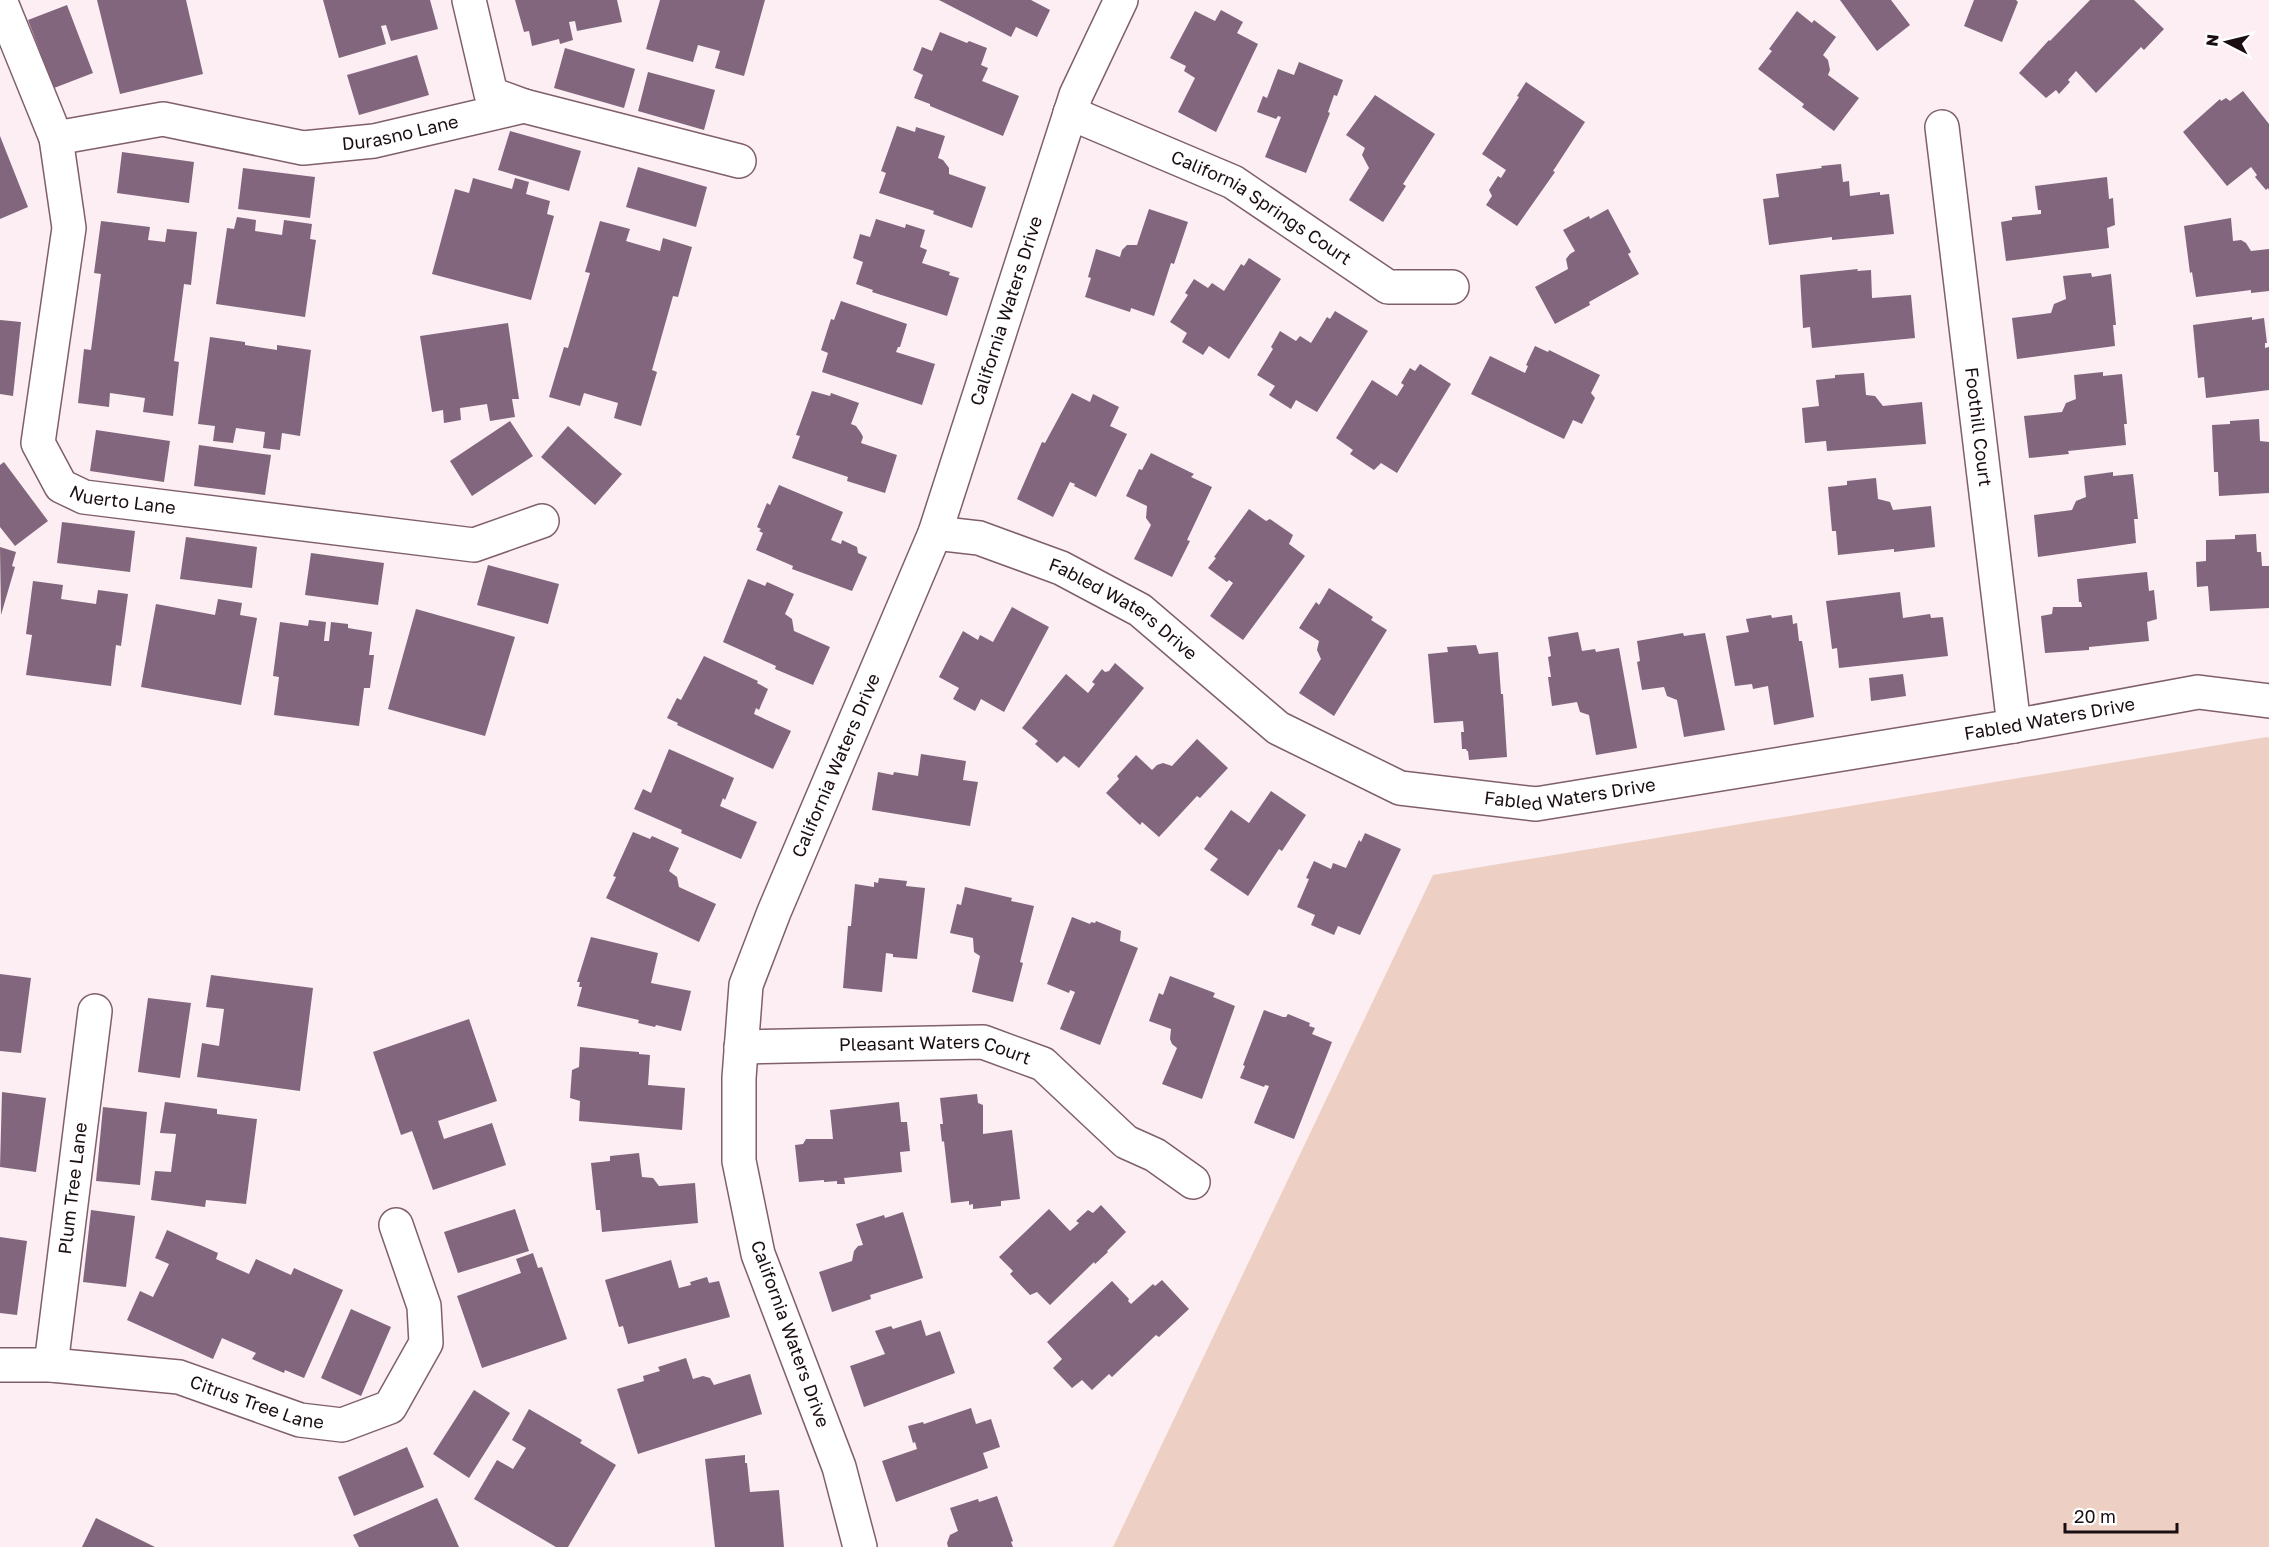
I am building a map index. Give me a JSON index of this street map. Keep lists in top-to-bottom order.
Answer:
{
  "streets": {
    "street": [
      "Durasno Lane",
      "California Springs Court",
      "California Waters Drive",
      "Foothill Court",
      "Nuerto Lane",
      "Fabled Waters Drive",
      "Pleasant Waters Court",
      "Plum Tree Lane",
      "Citrus Tree Lane"
    ]
  },
  "crossings": [
    ["Durasno Lane", "Nuerto Lane"],
    ["California Springs Court", "California Waters Drive"],
    ["California Waters Drive", "Fabled Waters Drive"],
    ["California Waters Drive", "Pleasant Waters Court"],
    ["Foothill Court", "Fabled Waters Drive"],
    ["Plum Tree Lane", "Citrus Tree Lane"]
  ],
  "scale_bar": "20 m",
  "north": "left"
}
